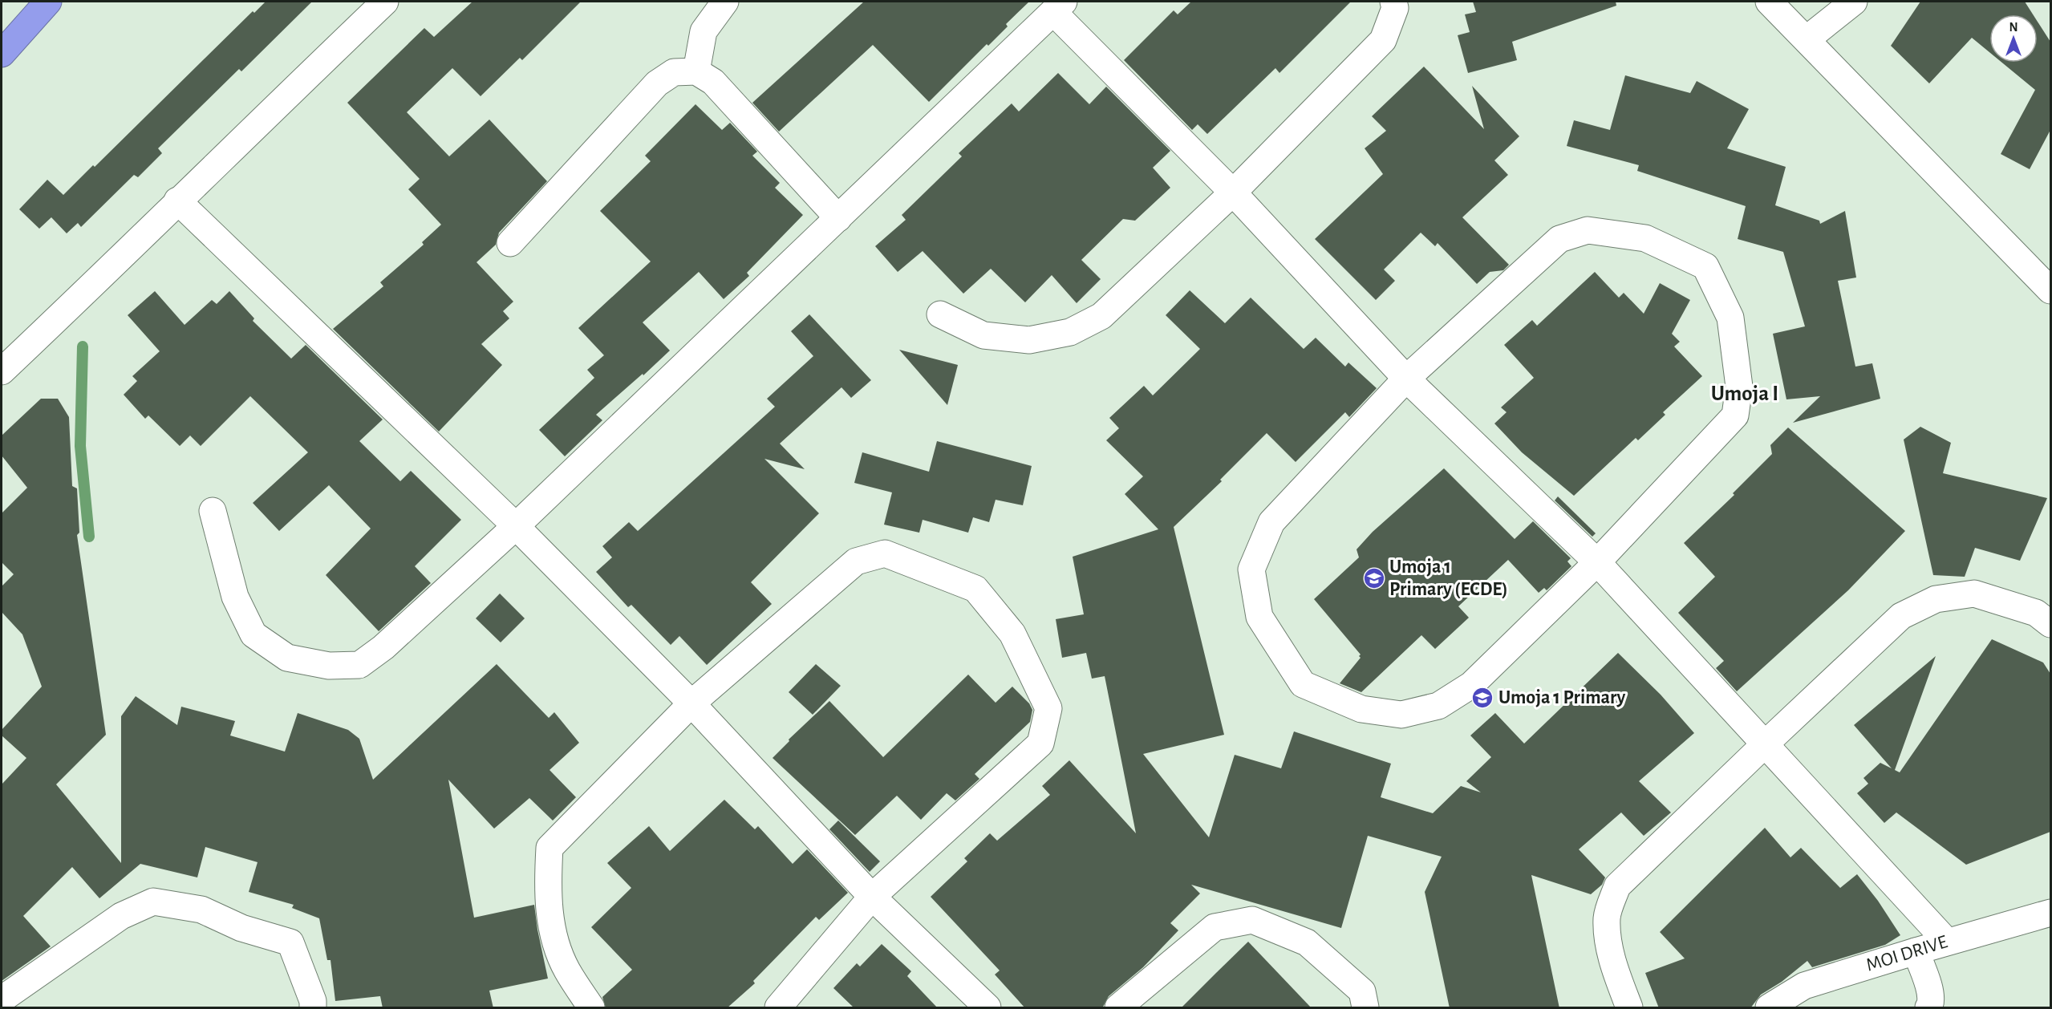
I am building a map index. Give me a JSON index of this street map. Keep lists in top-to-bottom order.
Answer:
{
  "streets": {
    "street": ["MOI DRIVE"]
  },
  "districts": ["Umoja I"],
  "places": {
    "school or university": ["Umoja 1 Primary (ECDE)", "Umoja 1 Primary"]
  },
  "north": "top"
}
